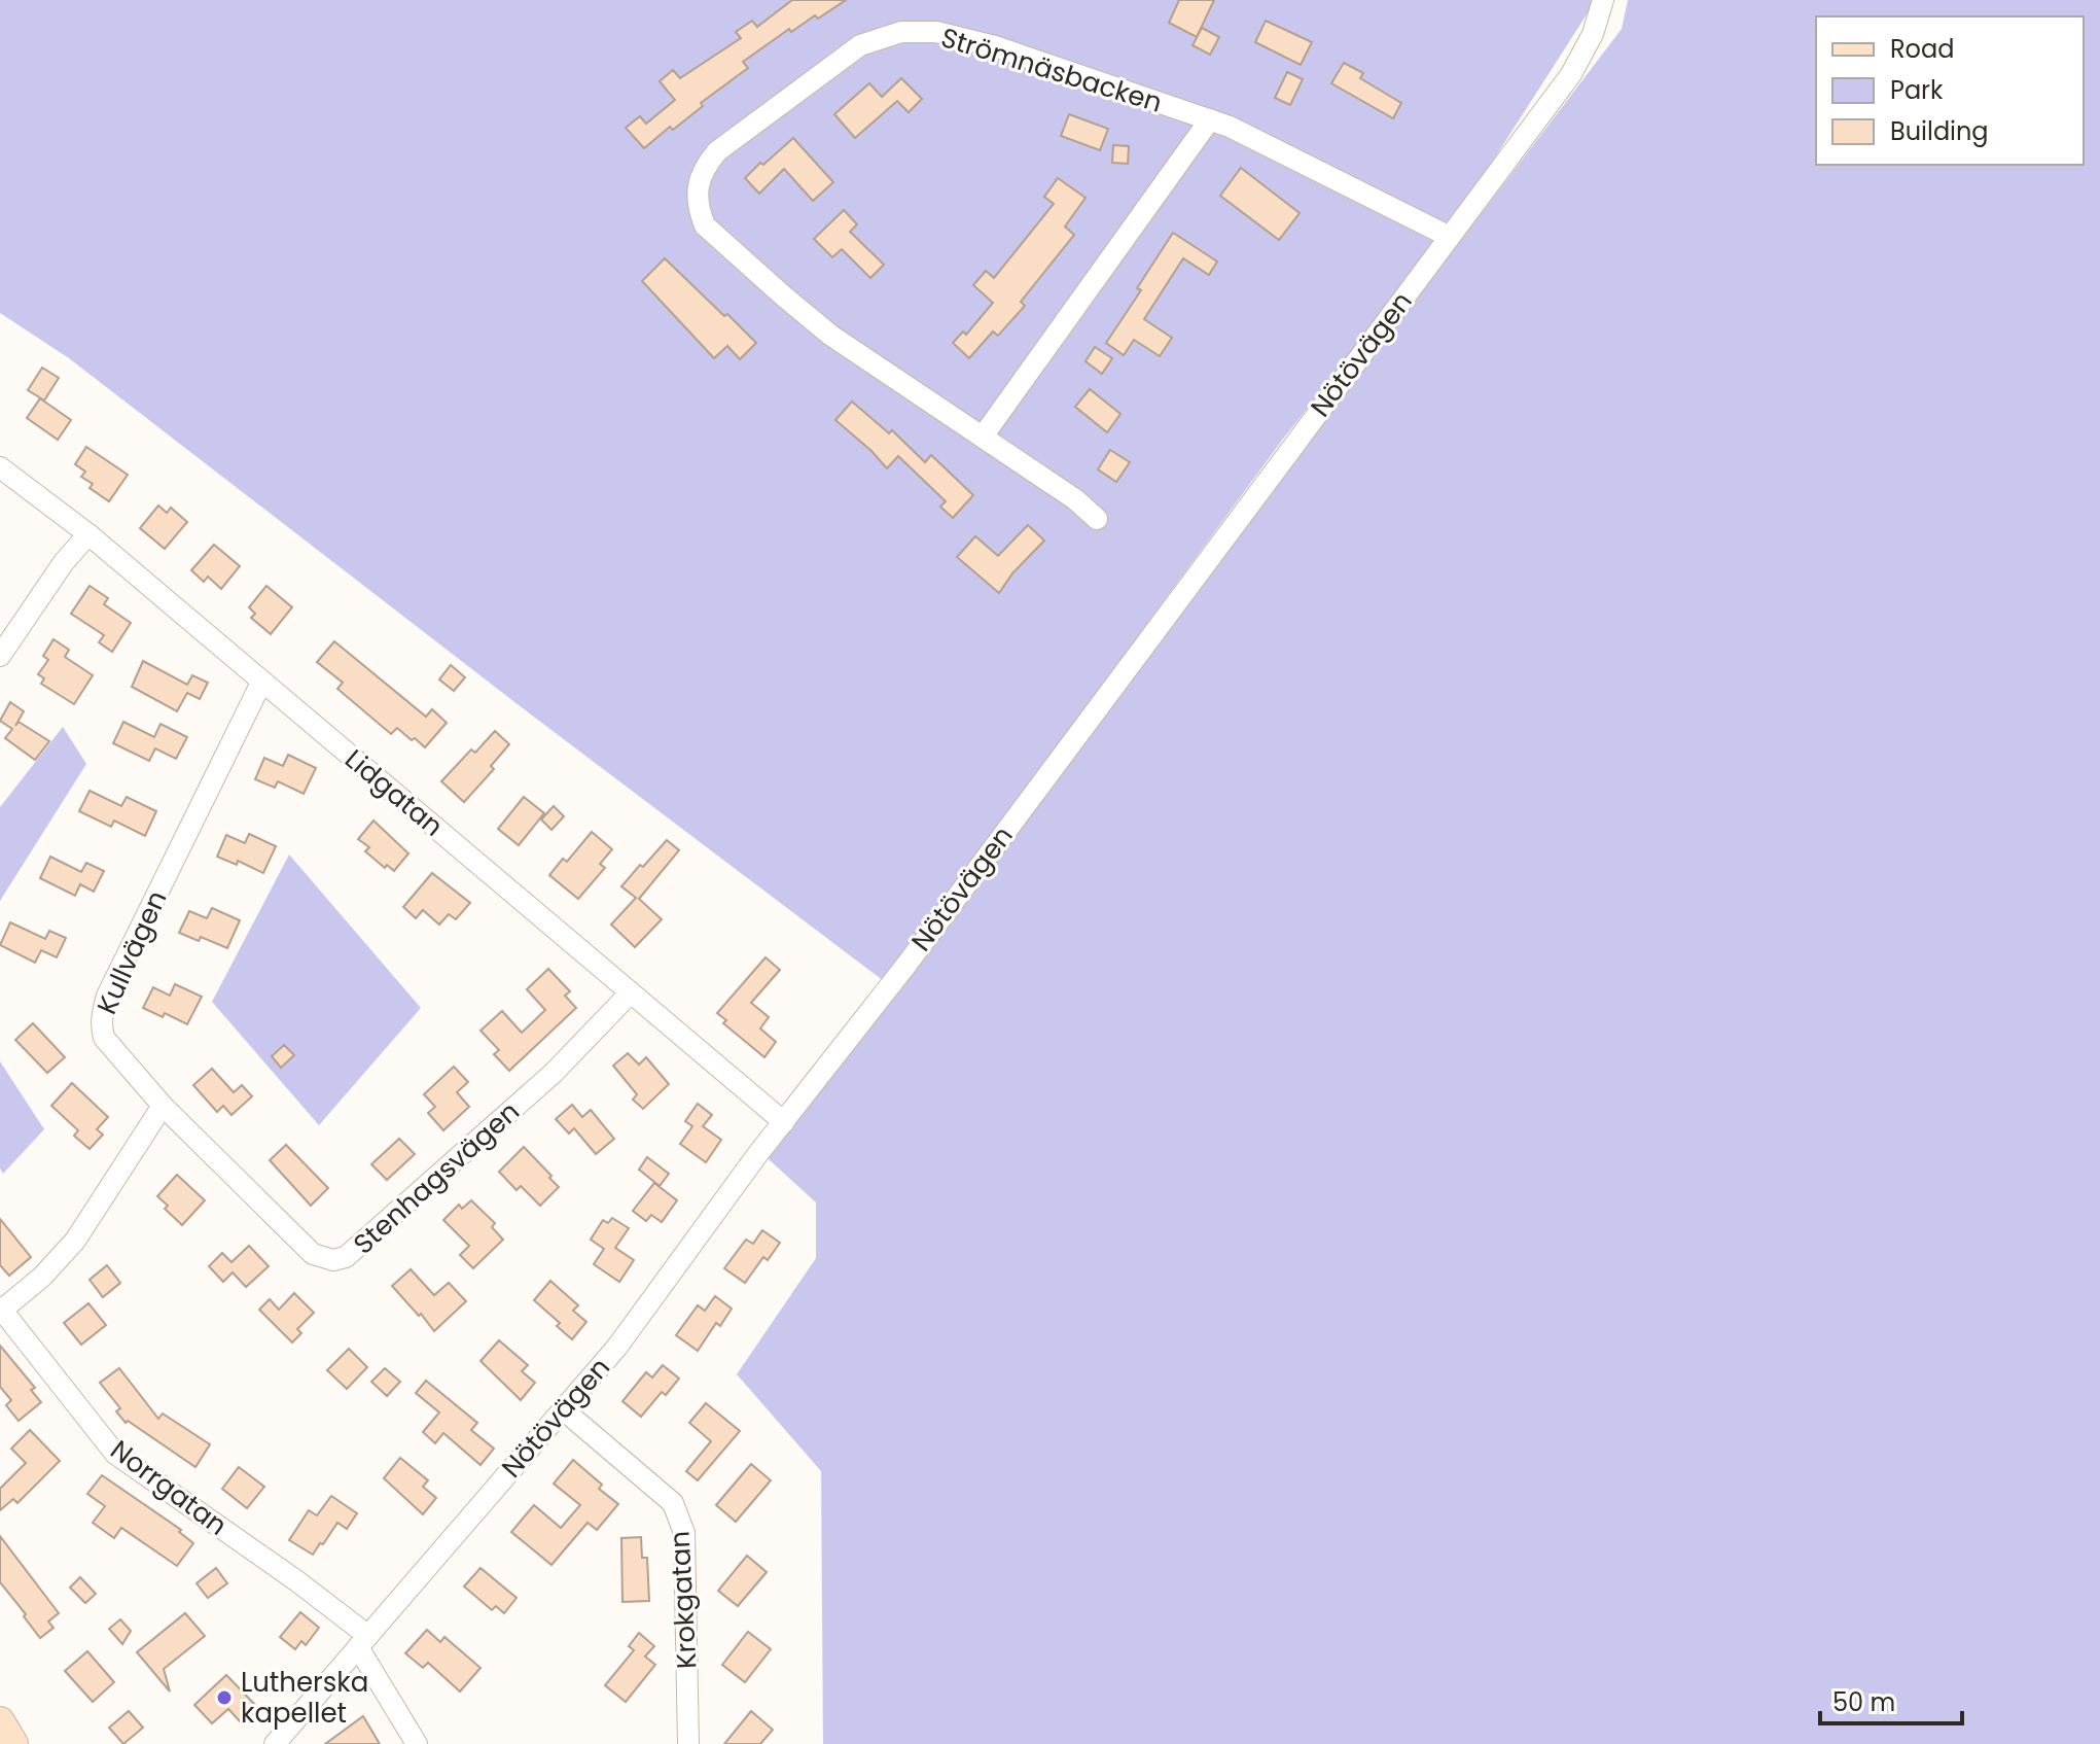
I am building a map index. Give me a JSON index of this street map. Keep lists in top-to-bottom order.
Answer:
{
  "streets": {
    "street": [
      "Strömnäsbacken",
      "Nötövägen",
      "Lidgatan",
      "Kullvägen",
      "Stenhagsvägen",
      "Norrgatan",
      "Krokgatan"
    ]
  },
  "crossings": [
    ["Strömnäsbacken", "Nötövägen"],
    ["Nötövägen", "Lidgatan"],
    ["Nötövägen", "Norrgatan"],
    ["Nötövägen", "Krokgatan"],
    ["Lidgatan", "Kullvägen"],
    ["Lidgatan", "Stenhagsvägen"],
    ["Kullvägen", "Stenhagsvägen"]
  ],
  "places": ["Lutherska kapellet"],
  "legend": ["Road", "Park", "Building"],
  "scale_bar": "50 m"
}
